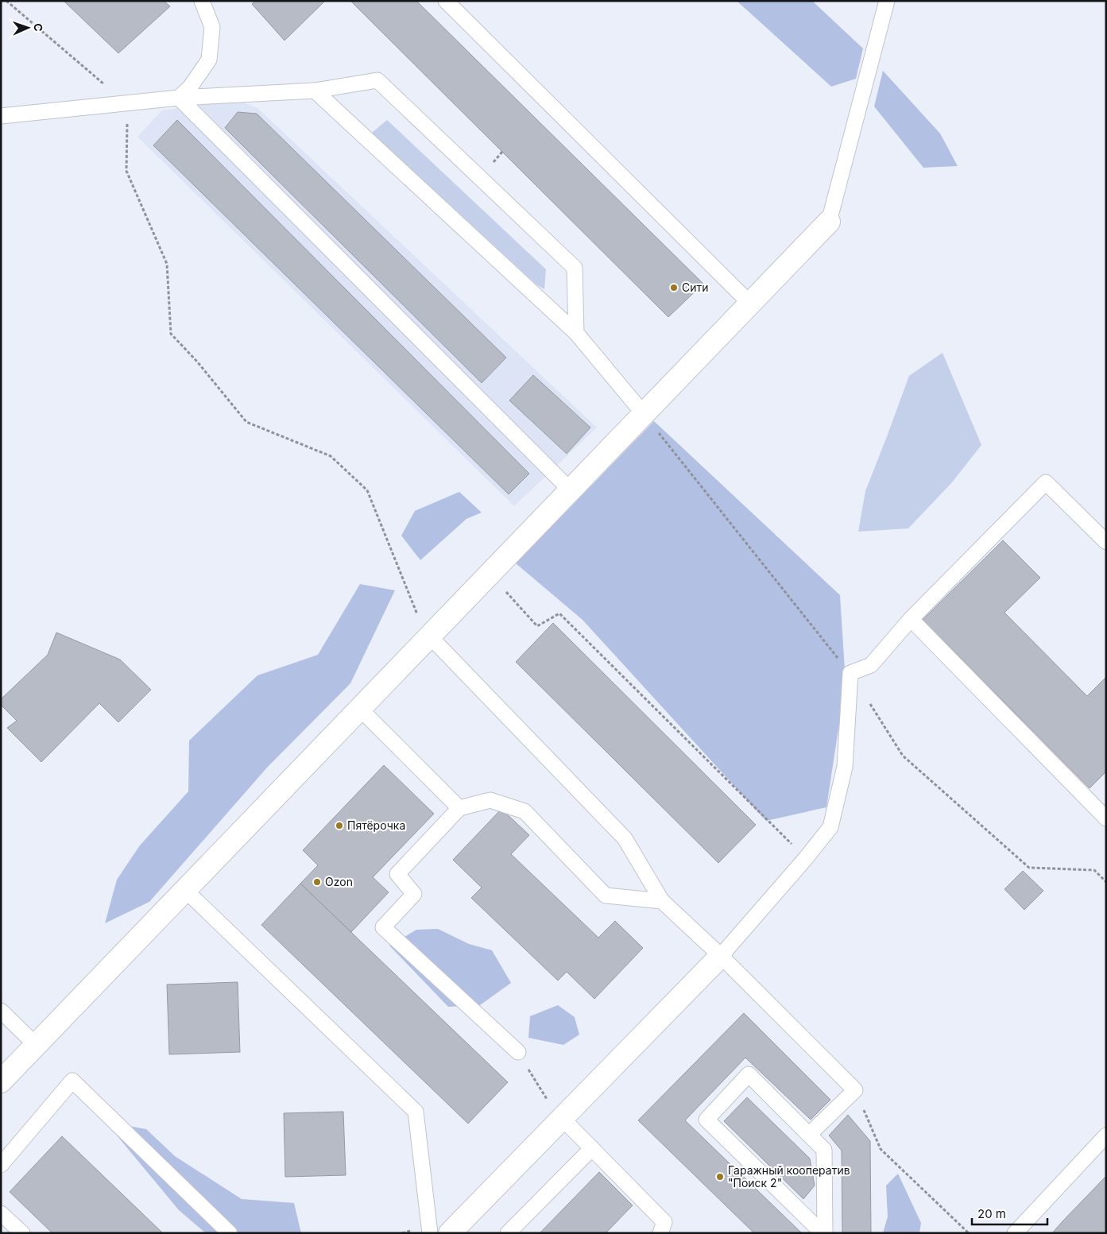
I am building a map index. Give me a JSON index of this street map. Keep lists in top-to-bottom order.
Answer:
{
  "places": [
    "Сити",
    "Пятёрочка",
    "Ozon",
    "Гаражный кооператив \"Поиск 2\""
  ],
  "scale_bar": "20 m",
  "north": "right"
}
